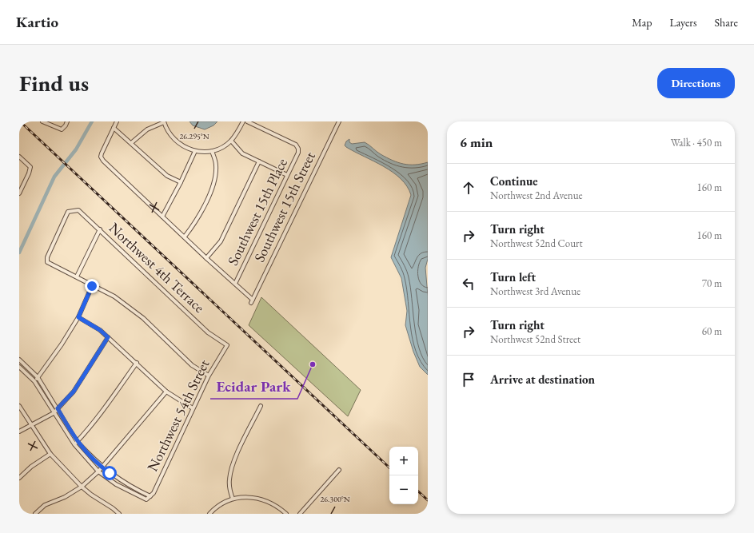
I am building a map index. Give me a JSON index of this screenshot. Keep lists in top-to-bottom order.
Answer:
{
  "streets": {
    "street": [
      "Southwest 15th Street",
      "Southwest 15th Place",
      "Northwest 4th Terrace",
      "Northwest 54th Street"
    ]
  },
  "crossings": [
    ["Southwest 15th Street", "Southwest 15th Place"],
    ["Northwest 4th Terrace", "Northwest 54th Street"]
  ],
  "places": ["Ecidar Park"],
  "page": {
    "header": "Kartio",
    "nav": ["Map", "Layers", "Share"],
    "buttons": "Directions",
    "title": "Find us",
    "heading": ["6 min", "Walk · 450 m"],
    "list": [
      ["Continue", "Northwest 2nd Avenue", "160 m"],
      ["Turn right", "Northwest 52nd Court", "160 m"],
      ["Turn left", "Northwest 3rd Avenue", "70 m"],
      ["Turn right", "Northwest 52nd Street", "60 m"],
      "Arrive at destination"
    ],
    "map_buttons": ["+", "−"]
  },
  "coordinates": ["26.295°N", "26.300°N"]
}
